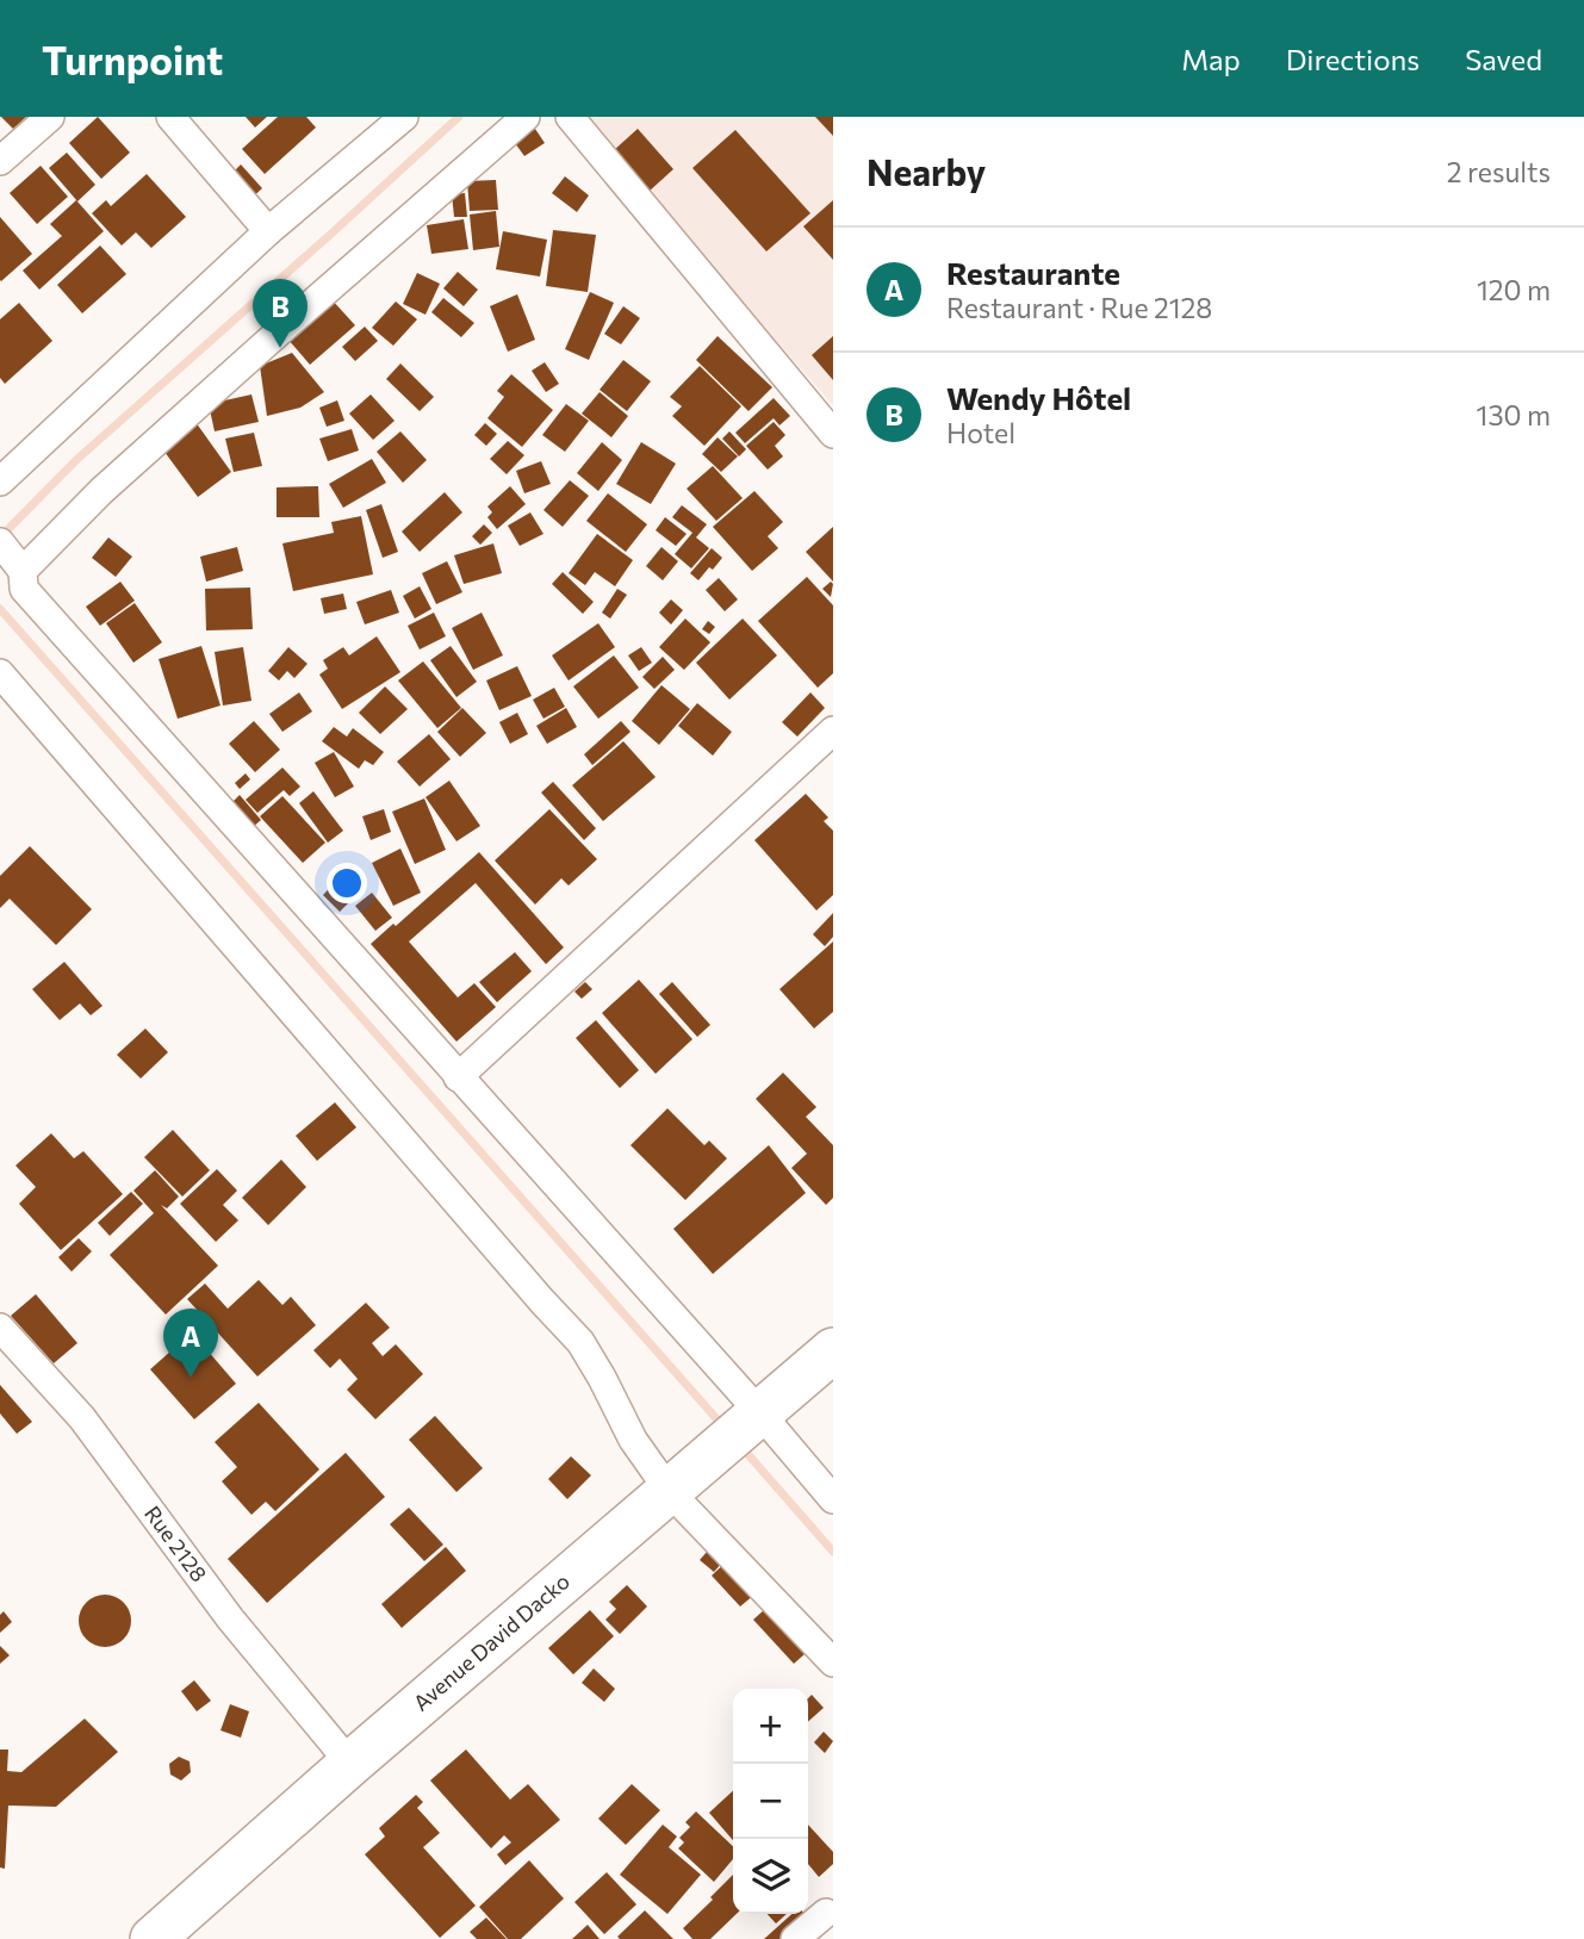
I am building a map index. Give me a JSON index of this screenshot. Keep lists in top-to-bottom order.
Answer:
{
  "streets": {
    "main road": ["Avenue David Dacko"],
    "street": ["Rue 2128"]
  },
  "crossings": [
    ["Rue 2128", "Avenue David Dacko"]
  ],
  "page": {
    "header": "Turnpoint",
    "nav": ["Map", "Directions", "Saved"],
    "heading": ["Nearby", "2 results"],
    "list": [
      {
        "mark": "A",
        "name": "Restaurante",
        "note": "Restaurant · Rue 2128",
        "value": "120 m"
      },
      {
        "mark": "B",
        "name": "Wendy Hôtel",
        "note": "Hotel",
        "value": "130 m"
      }
    ],
    "pins": ["B", "A"],
    "map_buttons": ["+", "−"]
  }
}
